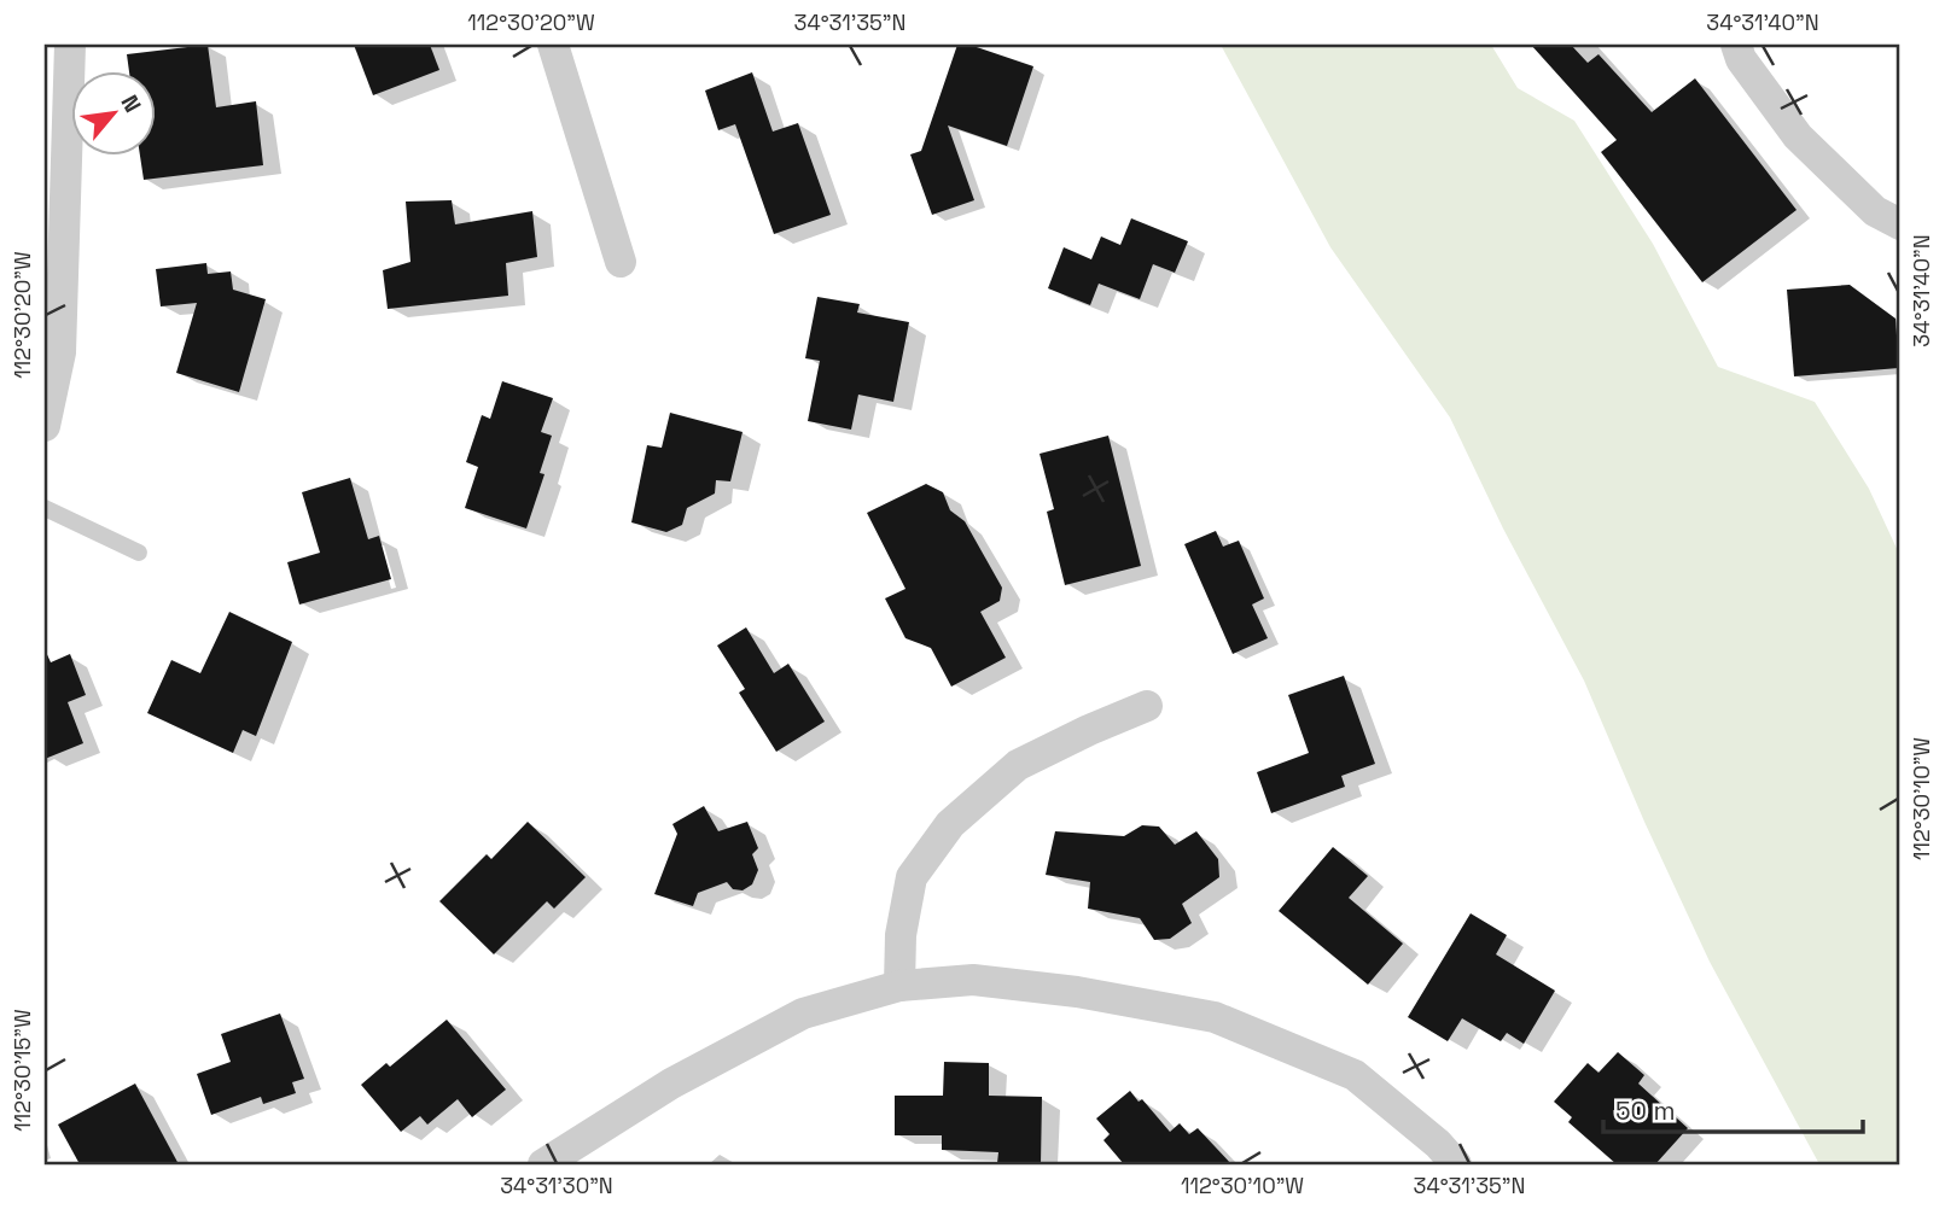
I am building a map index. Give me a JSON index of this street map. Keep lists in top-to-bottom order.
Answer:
{
  "scale_bar": "50 m",
  "north": "top right",
  "coordinates": [
    "112°30'20\"W",
    "34°31'35\"N",
    "34°31'40\"N",
    "112°30'10\"W",
    "112°30'15\"W",
    "34°31'30\"N"
  ]
}
